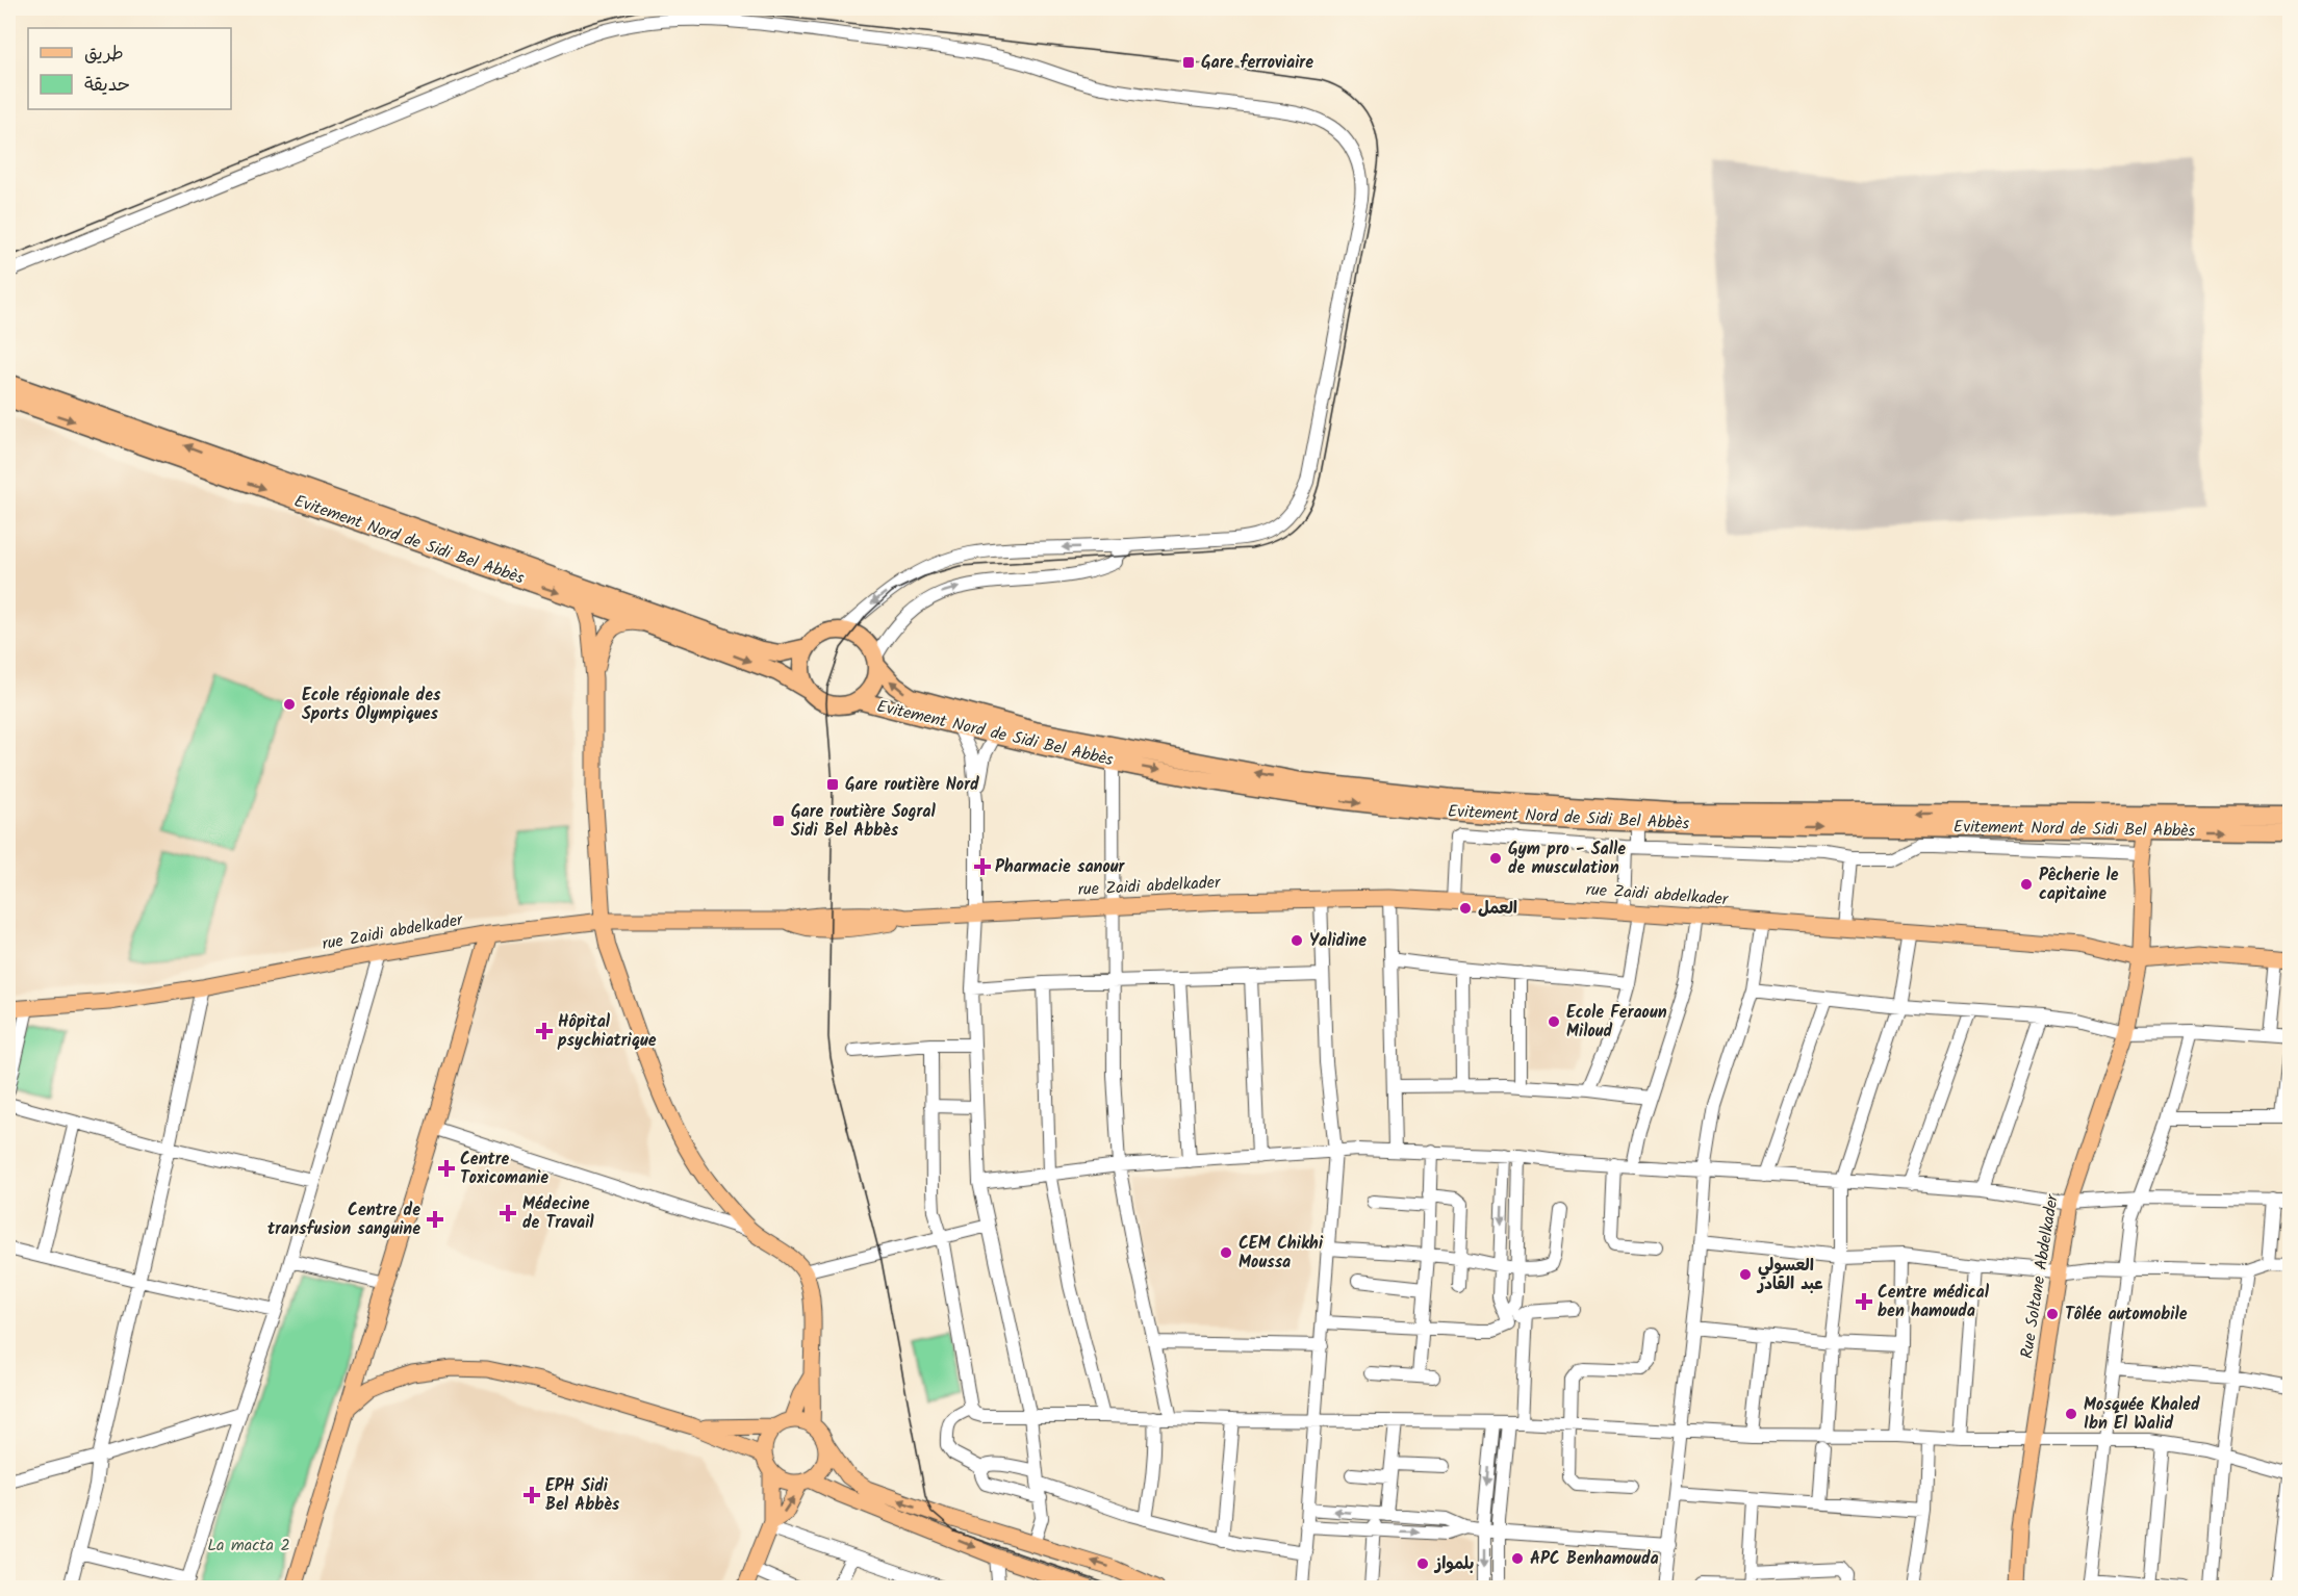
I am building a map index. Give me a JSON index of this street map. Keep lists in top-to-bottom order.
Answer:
{
  "streets": {
    "highway": ["Evitement Nord de Sidi Bel Abbès"],
    "main road": ["rue Zaidi abdelkader", "Rue Soltane Abdelkader"]
  },
  "crossings": [
    ["Evitement Nord de Sidi Bel Abbès", "Rue Soltane Abdelkader"],
    ["rue Zaidi abdelkader", "Rue Soltane Abdelkader"]
  ],
  "parks": ["La macta 2"],
  "places": {
    "transit": ["Gare ferroviaire", "Gare routière Nord", "Gare routière Sogral Sidi Bel Abbès"],
    "other": [
      "Ecole régionale des Sports Olympiques",
      "Gym pro - Salle de musculation",
      "Pêcherie le capitaine",
      "العمل",
      "Yalidine",
      "Ecole Feraoun Miloud",
      "CEM Chikhi Moussa",
      "العسولي عبد القادر",
      "Tôlée automobile",
      "Mosquée Khaled Ibn El Walid",
      "APC Benhamouda",
      "بلمواز"
    ],
    "health": [
      "Pharmacie sanour",
      "Hôpital psychiatrique",
      "Centre Toxicomanie",
      "Médecine de Travail",
      "Centre de transfusion sanguine",
      "Centre médical ben hamouda",
      "EPH Sidi Bel Abbès"
    ]
  },
  "legend": ["طريق", "حديقة"]
}
